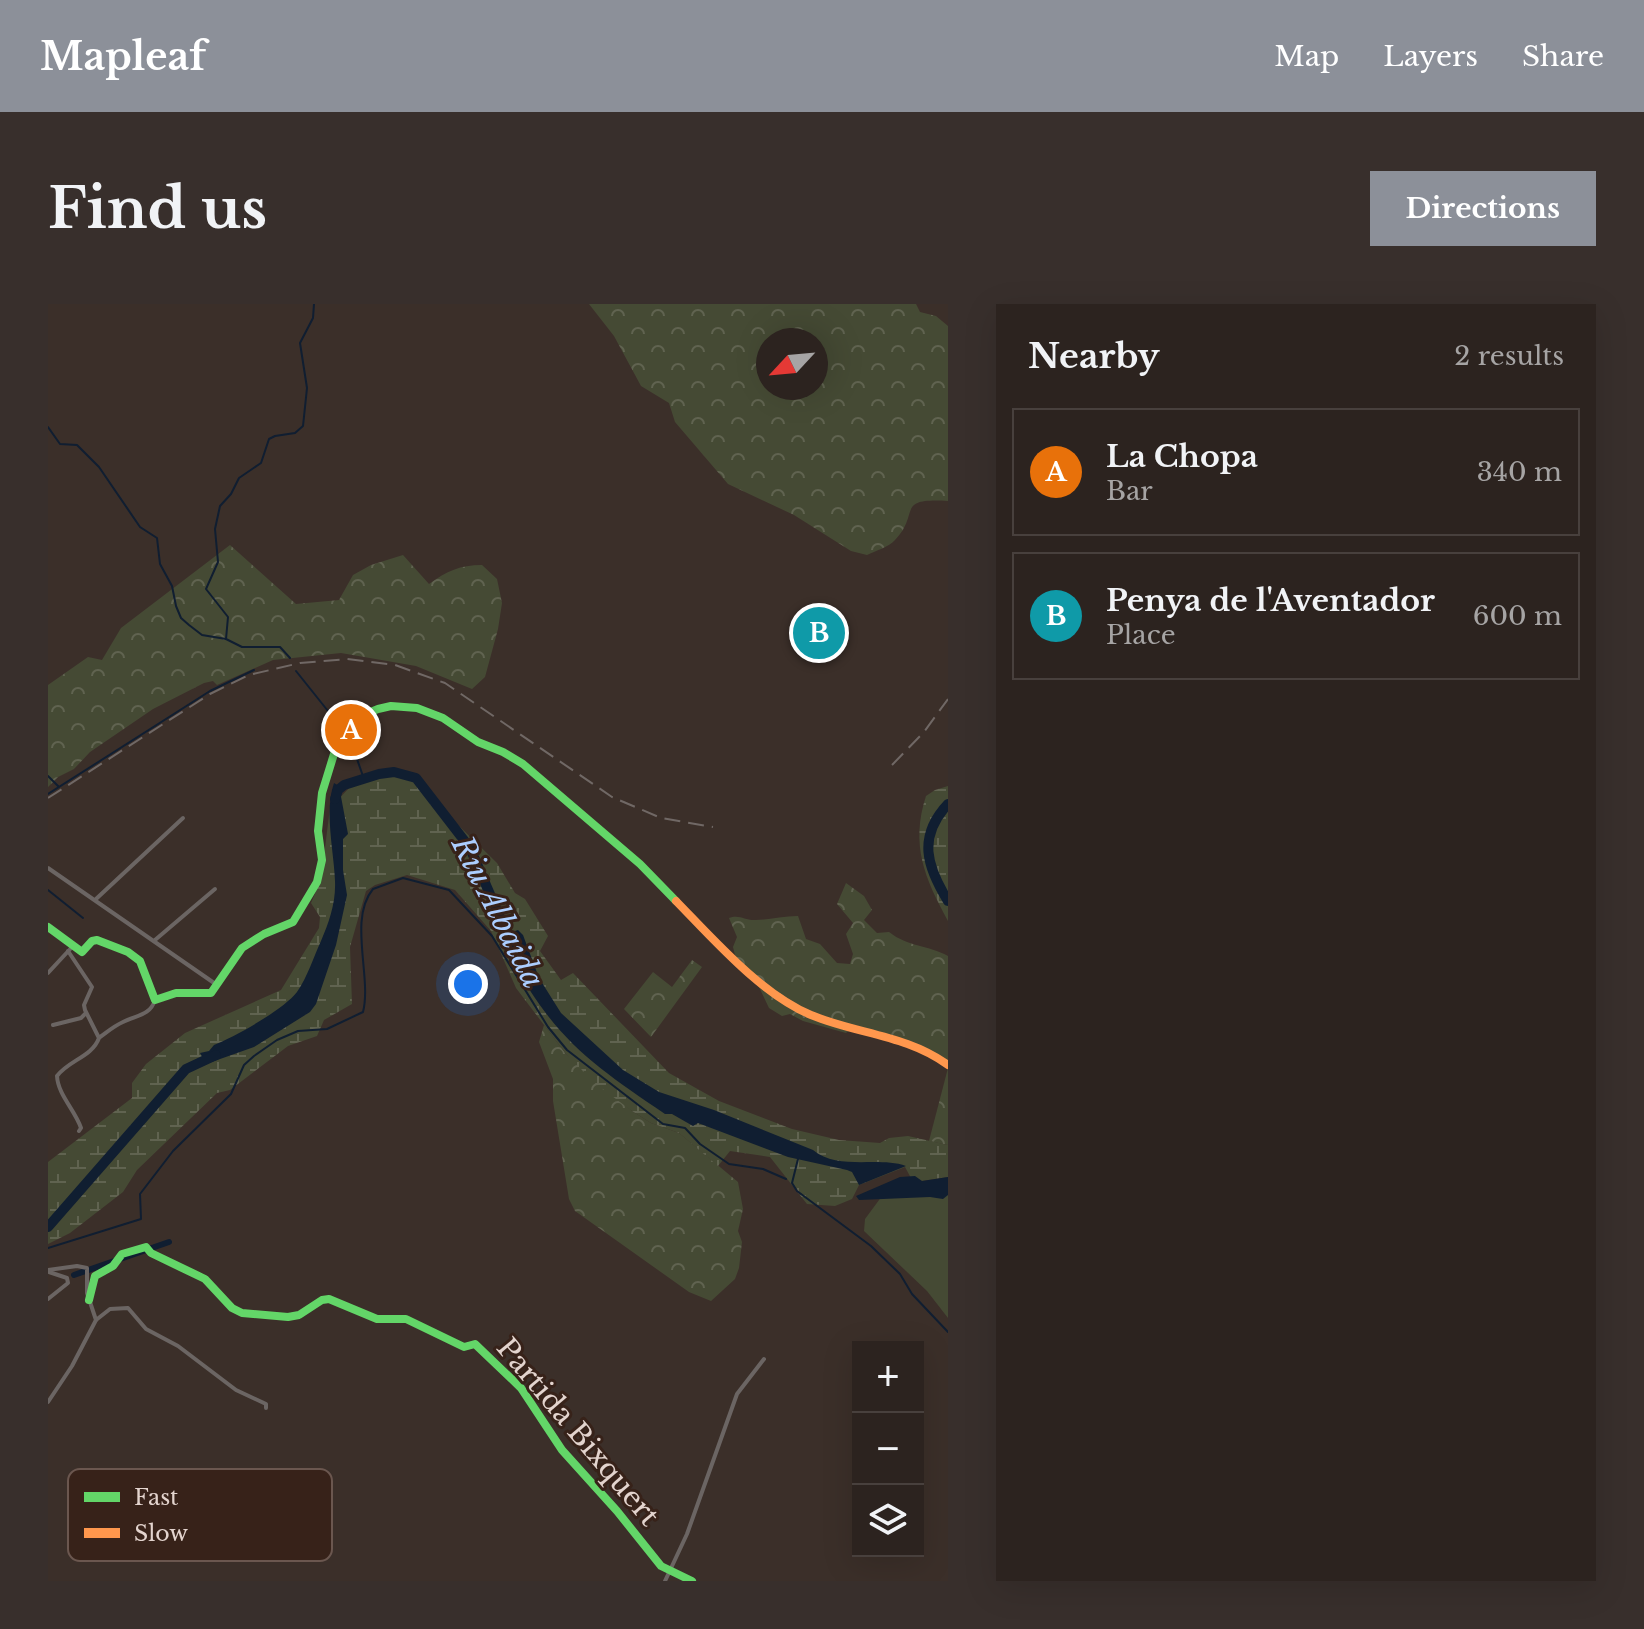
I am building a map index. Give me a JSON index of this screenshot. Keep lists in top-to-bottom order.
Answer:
{
  "streets": {
    "street": ["Partida Bixquert"]
  },
  "water": ["Riu Albaida"],
  "legend": ["Fast", "Slow"],
  "north": "bottom left",
  "page": {
    "header": "Mapleaf",
    "nav": ["Map", "Layers", "Share"],
    "buttons": "Directions",
    "title": "Find us",
    "heading": ["Nearby", "2 results"],
    "list": [
      {
        "mark": "A",
        "name": "La Chopa",
        "note": "Bar",
        "value": "340 m"
      },
      {
        "mark": "B",
        "name": "Penya de l'Aventador",
        "note": "Place",
        "value": "600 m"
      }
    ],
    "pins": ["B", "A"],
    "map_buttons": ["+", "−"]
  }
}
